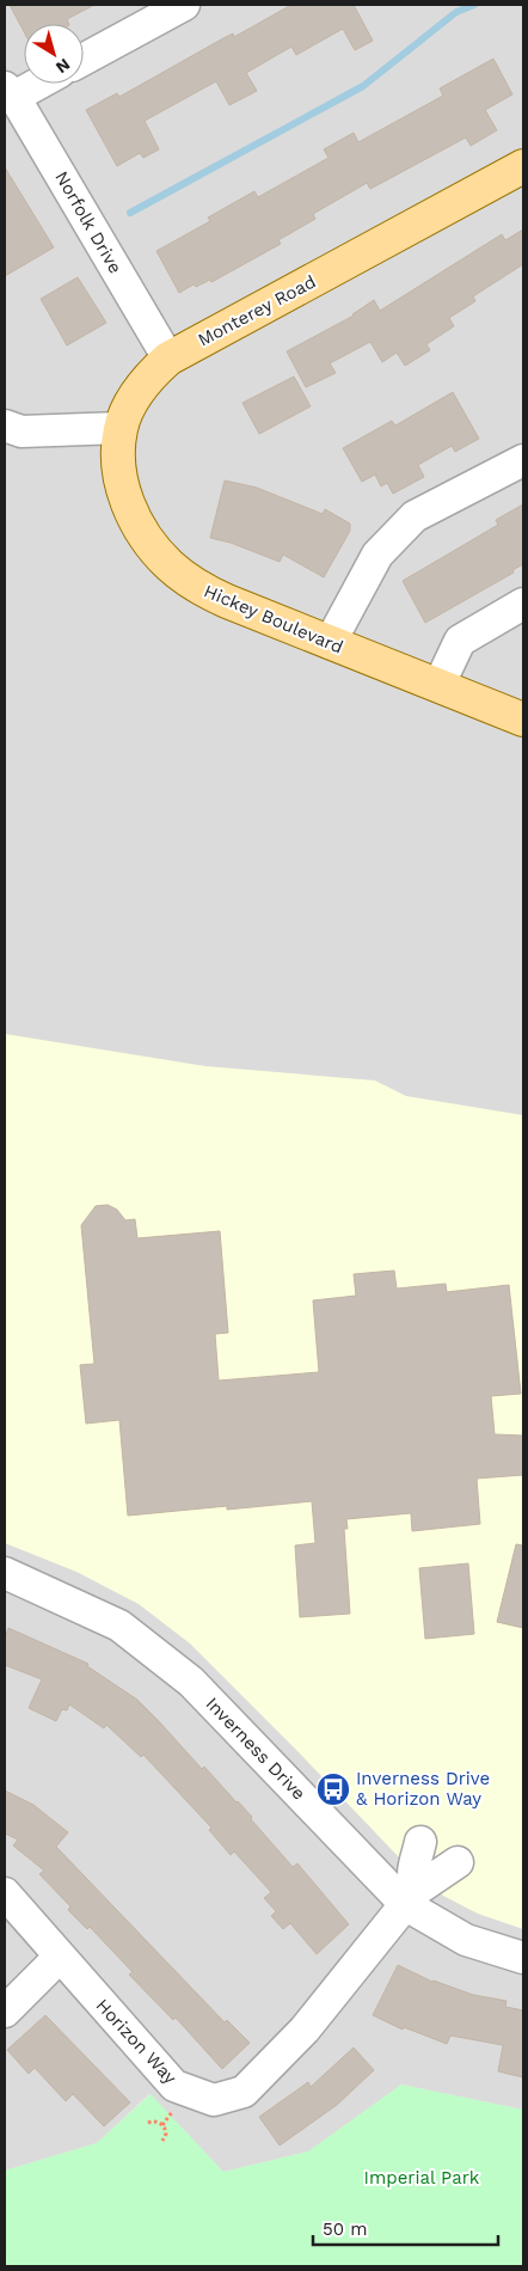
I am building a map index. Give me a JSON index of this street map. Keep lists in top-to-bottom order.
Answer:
{
  "streets": {
    "main road": ["Monterey Road", "Hickey Boulevard"],
    "street": ["Norfolk Drive", "Inverness Drive", "Horizon Way"]
  },
  "crossings": [
    ["Norfolk Drive", "Monterey Road"],
    ["Monterey Road", "Hickey Boulevard"],
    ["Inverness Drive", "Horizon Way"]
  ],
  "parks": ["Imperial Park"],
  "places": {
    "bus stop": ["Inverness Drive & Horizon Way"]
  },
  "scale_bar": "50 m",
  "north": "bottom right"
}
